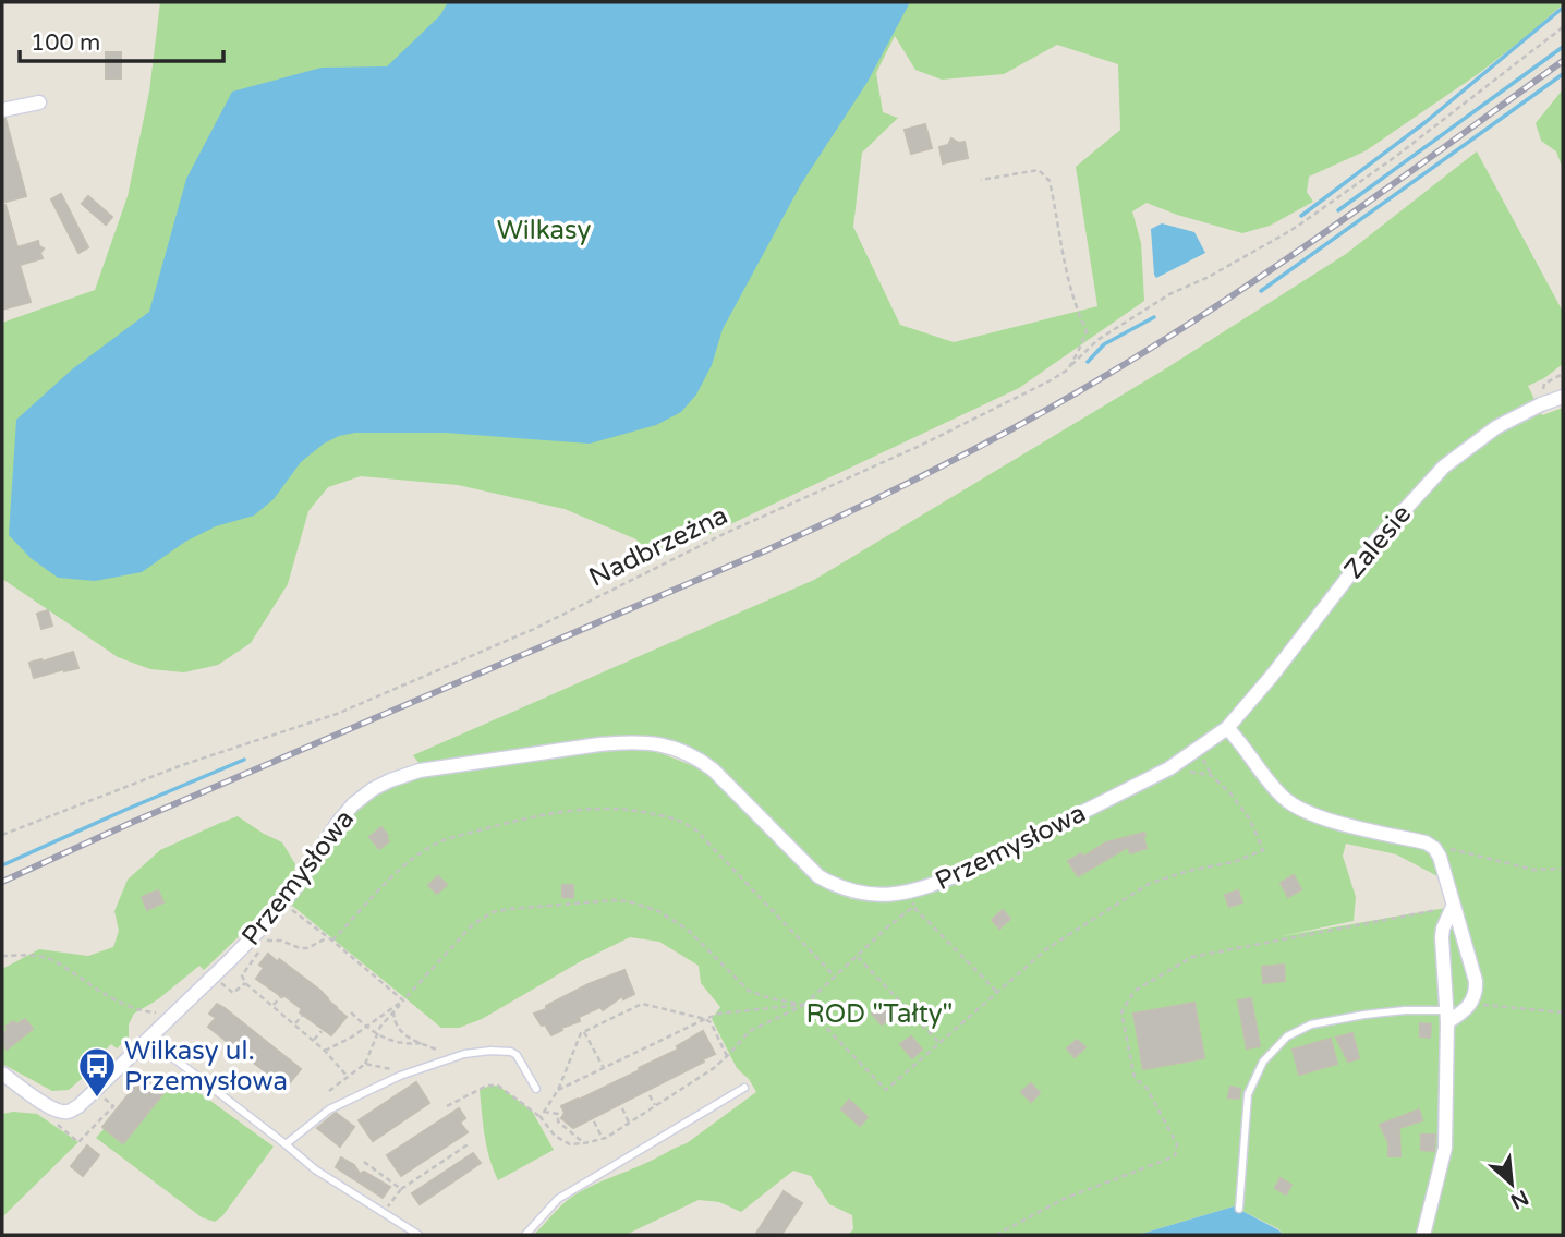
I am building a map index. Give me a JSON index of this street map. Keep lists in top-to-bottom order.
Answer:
{
  "streets": {
    "street": ["Zalesie", "Przemysłowa"],
    "path": ["Nadbrzeżna"]
  },
  "crossings": [
    ["Zalesie", "Przemysłowa"]
  ],
  "parks": ["Wilkasy", "ROD \"Tałty\""],
  "places": {
    "bus stop": ["Wilkasy ul. Przemysłowa"]
  },
  "scale_bar": "100 m",
  "north": "bottom right"
}
